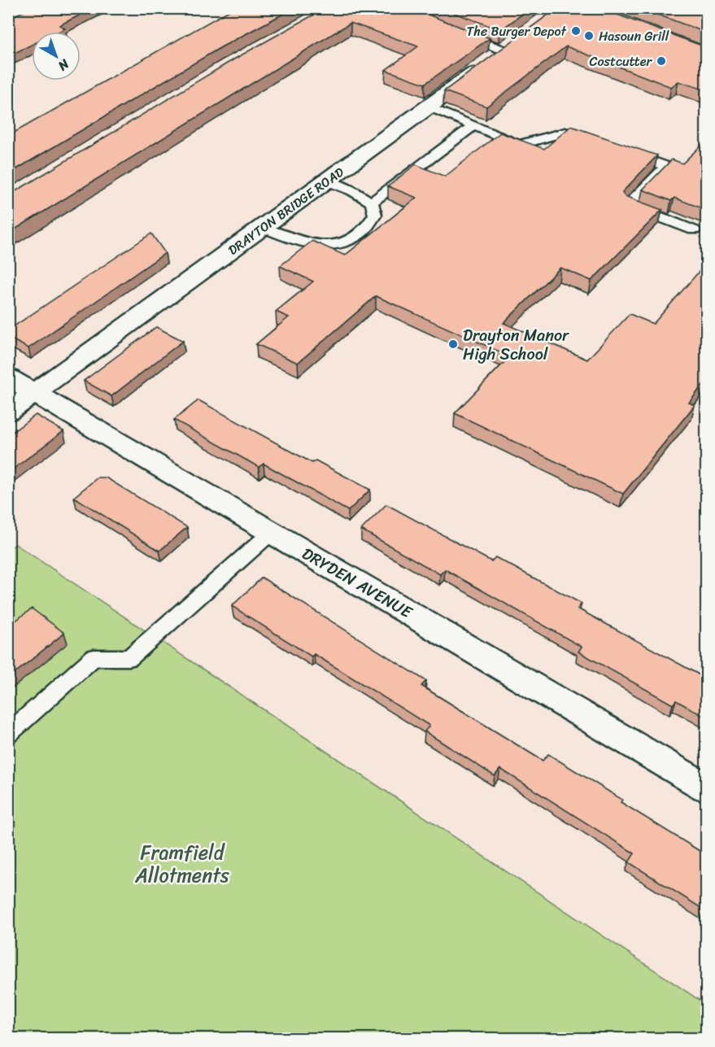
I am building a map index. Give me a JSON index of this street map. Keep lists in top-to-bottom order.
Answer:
{
  "streets": {
    "street": ["DRAYTON BRIDGE ROAD", "DRYDEN AVENUE"]
  },
  "crossings": [
    ["DRAYTON BRIDGE ROAD", "DRYDEN AVENUE"]
  ],
  "parks": ["Framfield Allotments"],
  "places": [
    "The Burger Depot",
    "Hasoun Grill",
    "Costcutter",
    "Drayton Manor High School"
  ],
  "north": "bottom right"
}
